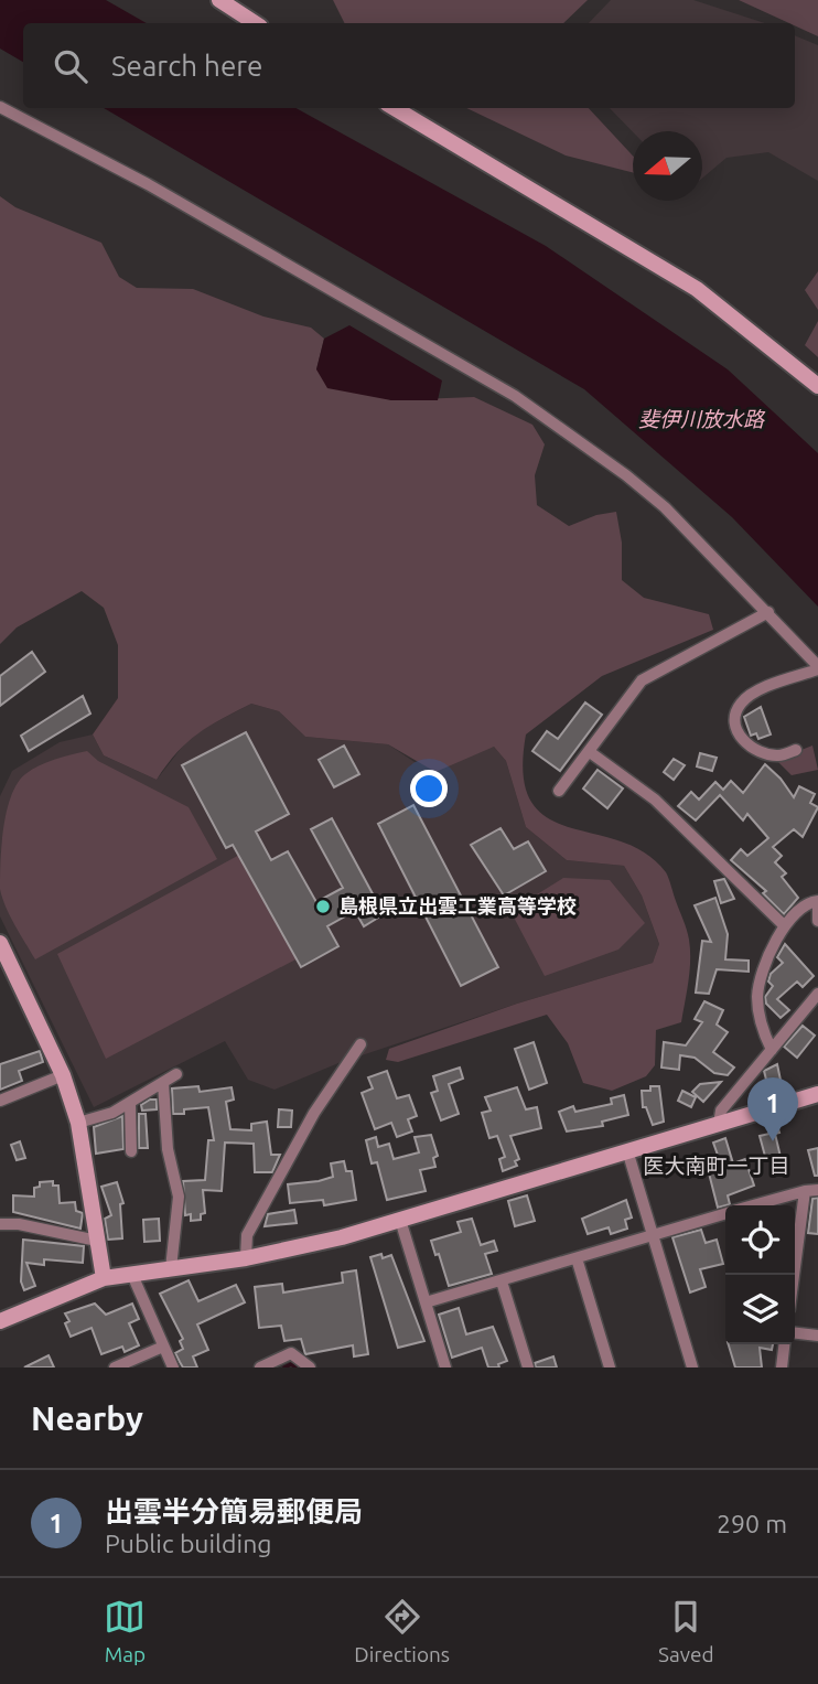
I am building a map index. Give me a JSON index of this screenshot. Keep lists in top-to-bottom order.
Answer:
{
  "districts": ["医大南町一丁目"],
  "water": ["斐伊川放水路"],
  "places": ["島根県立出雲工業高等学校"],
  "north": "left",
  "page": {
    "search": "Search here",
    "pins": "1",
    "heading": "Nearby",
    "list": [
      {
        "mark": "1",
        "name": "出雲半分簡易郵便局",
        "note": "Public building",
        "value": "290 m"
      }
    ],
    "nav": ["Map", "Directions", "Saved"]
  }
}
